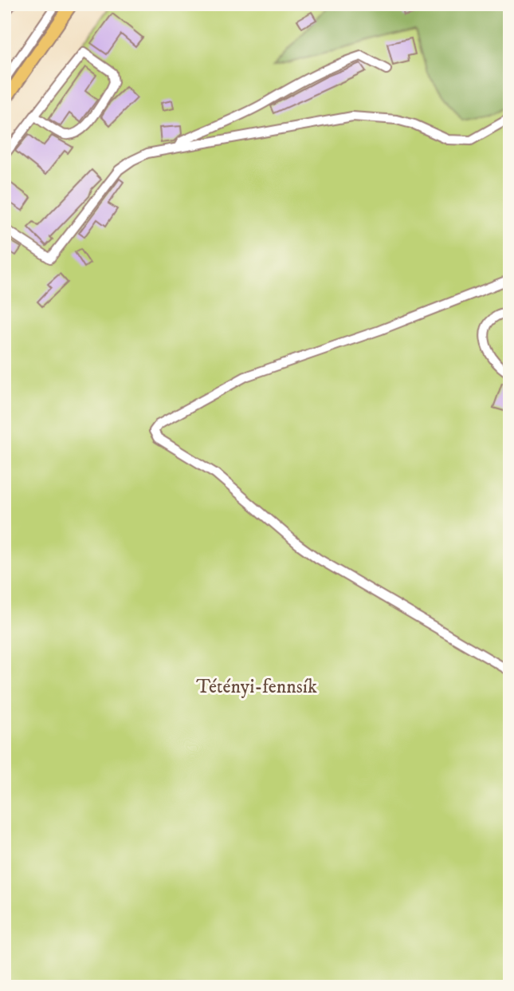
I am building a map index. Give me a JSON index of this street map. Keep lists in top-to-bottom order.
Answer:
{
  "parks": ["Tétényi-fennsík"]
}
